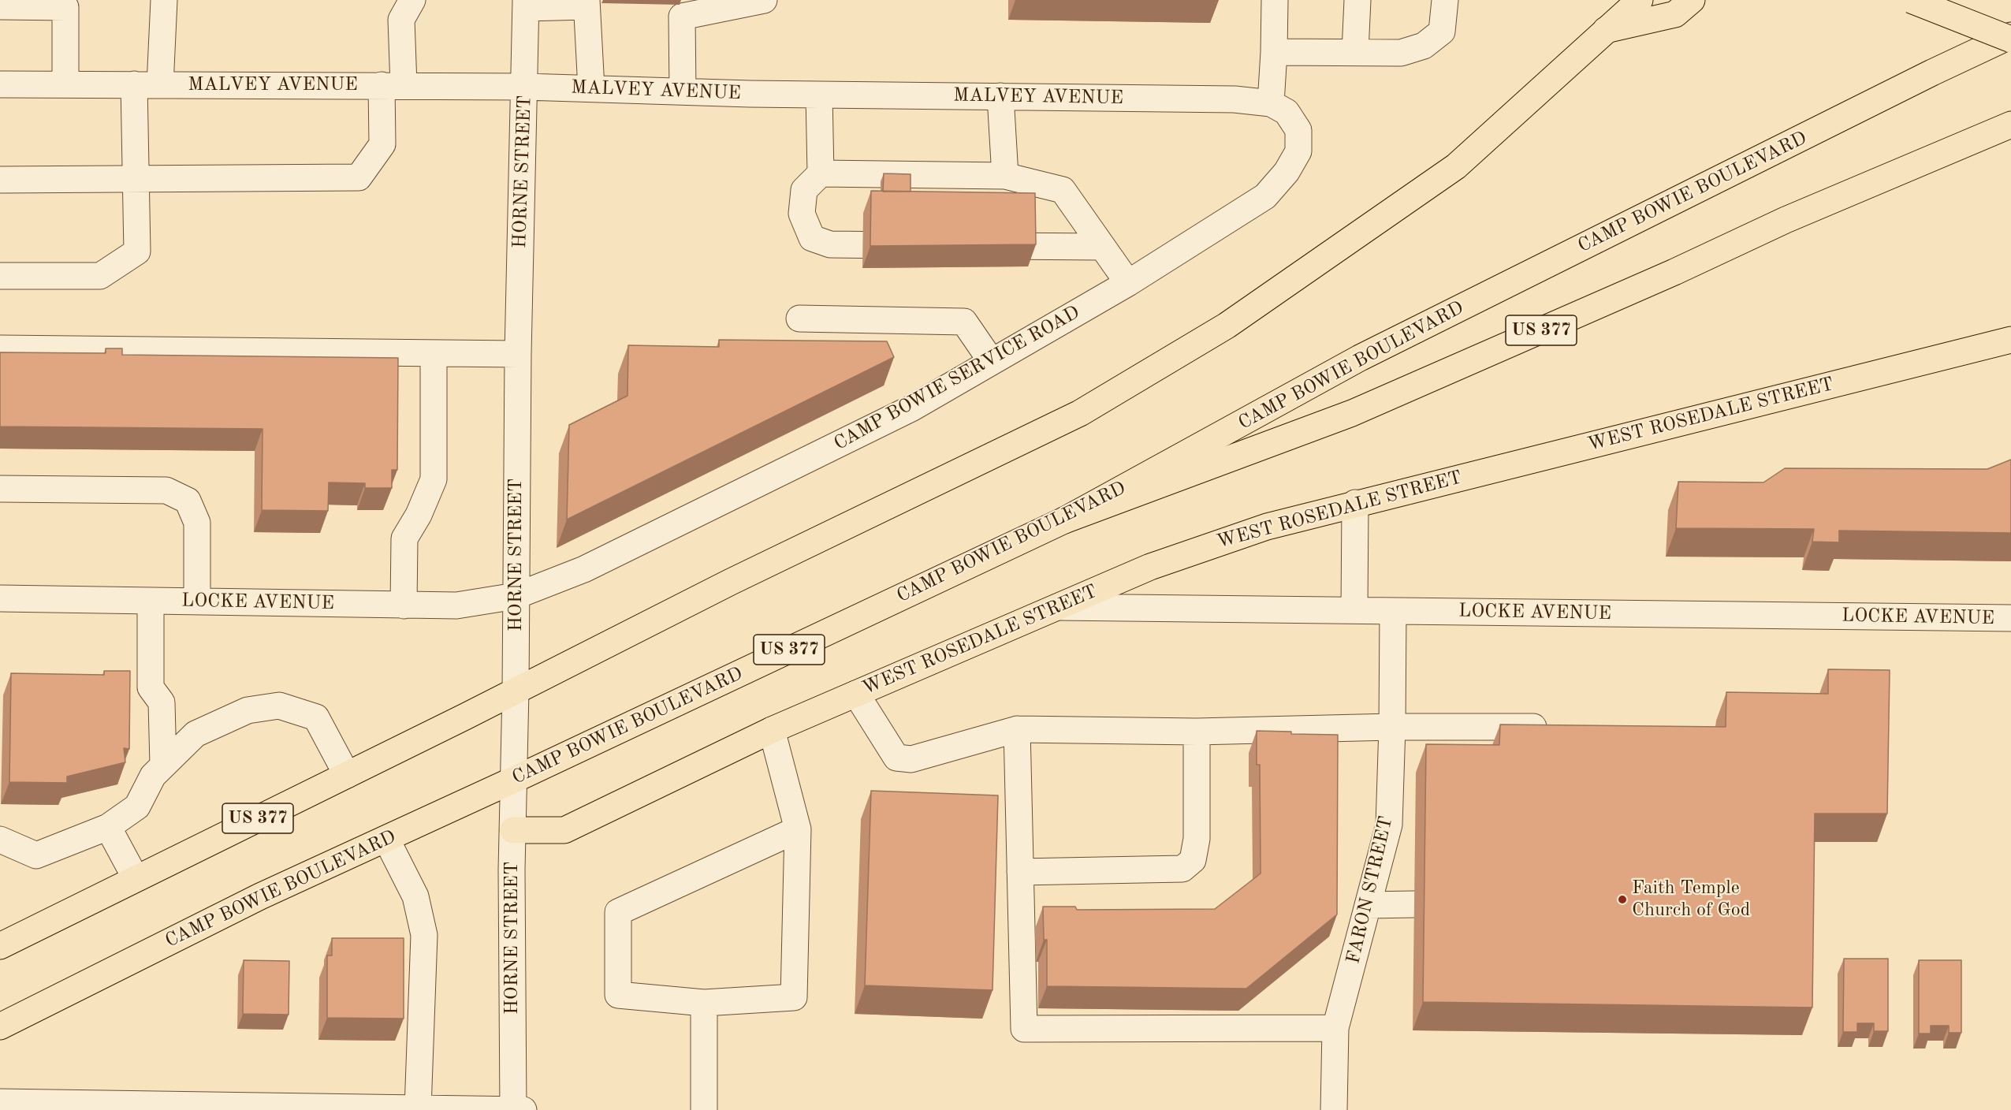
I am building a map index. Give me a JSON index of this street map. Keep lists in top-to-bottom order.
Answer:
{
  "streets": {
    "main road": ["CAMP BOWIE BOULEVARD", "US 377", "WEST ROSEDALE STREET"],
    "street": [
      "MALVEY AVENUE",
      "HORNE STREET",
      "CAMP BOWIE SERVICE ROAD",
      "LOCKE AVENUE",
      "FARON STREET"
    ]
  },
  "crossings": [
    ["MALVEY AVENUE", "HORNE STREET"],
    ["MALVEY AVENUE", "CAMP BOWIE SERVICE ROAD"],
    ["HORNE STREET", "CAMP BOWIE BOULEVARD"],
    ["HORNE STREET", "US 377"],
    ["HORNE STREET", "CAMP BOWIE SERVICE ROAD"],
    ["HORNE STREET", "WEST ROSEDALE STREET"],
    ["HORNE STREET", "LOCKE AVENUE"],
    ["CAMP BOWIE BOULEVARD", "US 377"],
    ["CAMP BOWIE SERVICE ROAD", "LOCKE AVENUE"],
    ["WEST ROSEDALE STREET", "LOCKE AVENUE"],
    ["LOCKE AVENUE", "FARON STREET"]
  ],
  "places": ["Faith Temple Church of God"]
}
